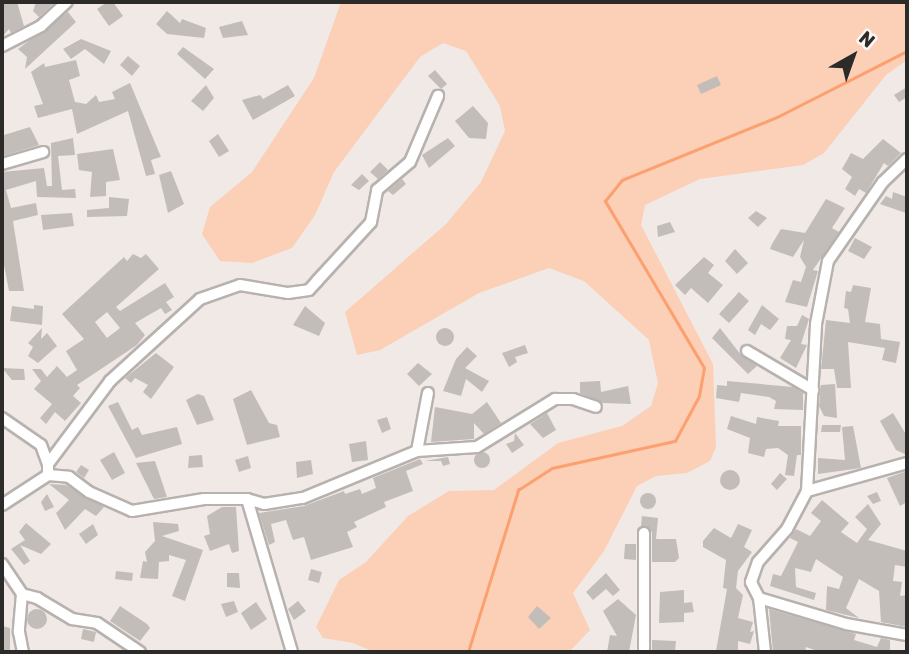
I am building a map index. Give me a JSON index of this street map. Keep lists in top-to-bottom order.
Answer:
{
  "north": "top right"
}
